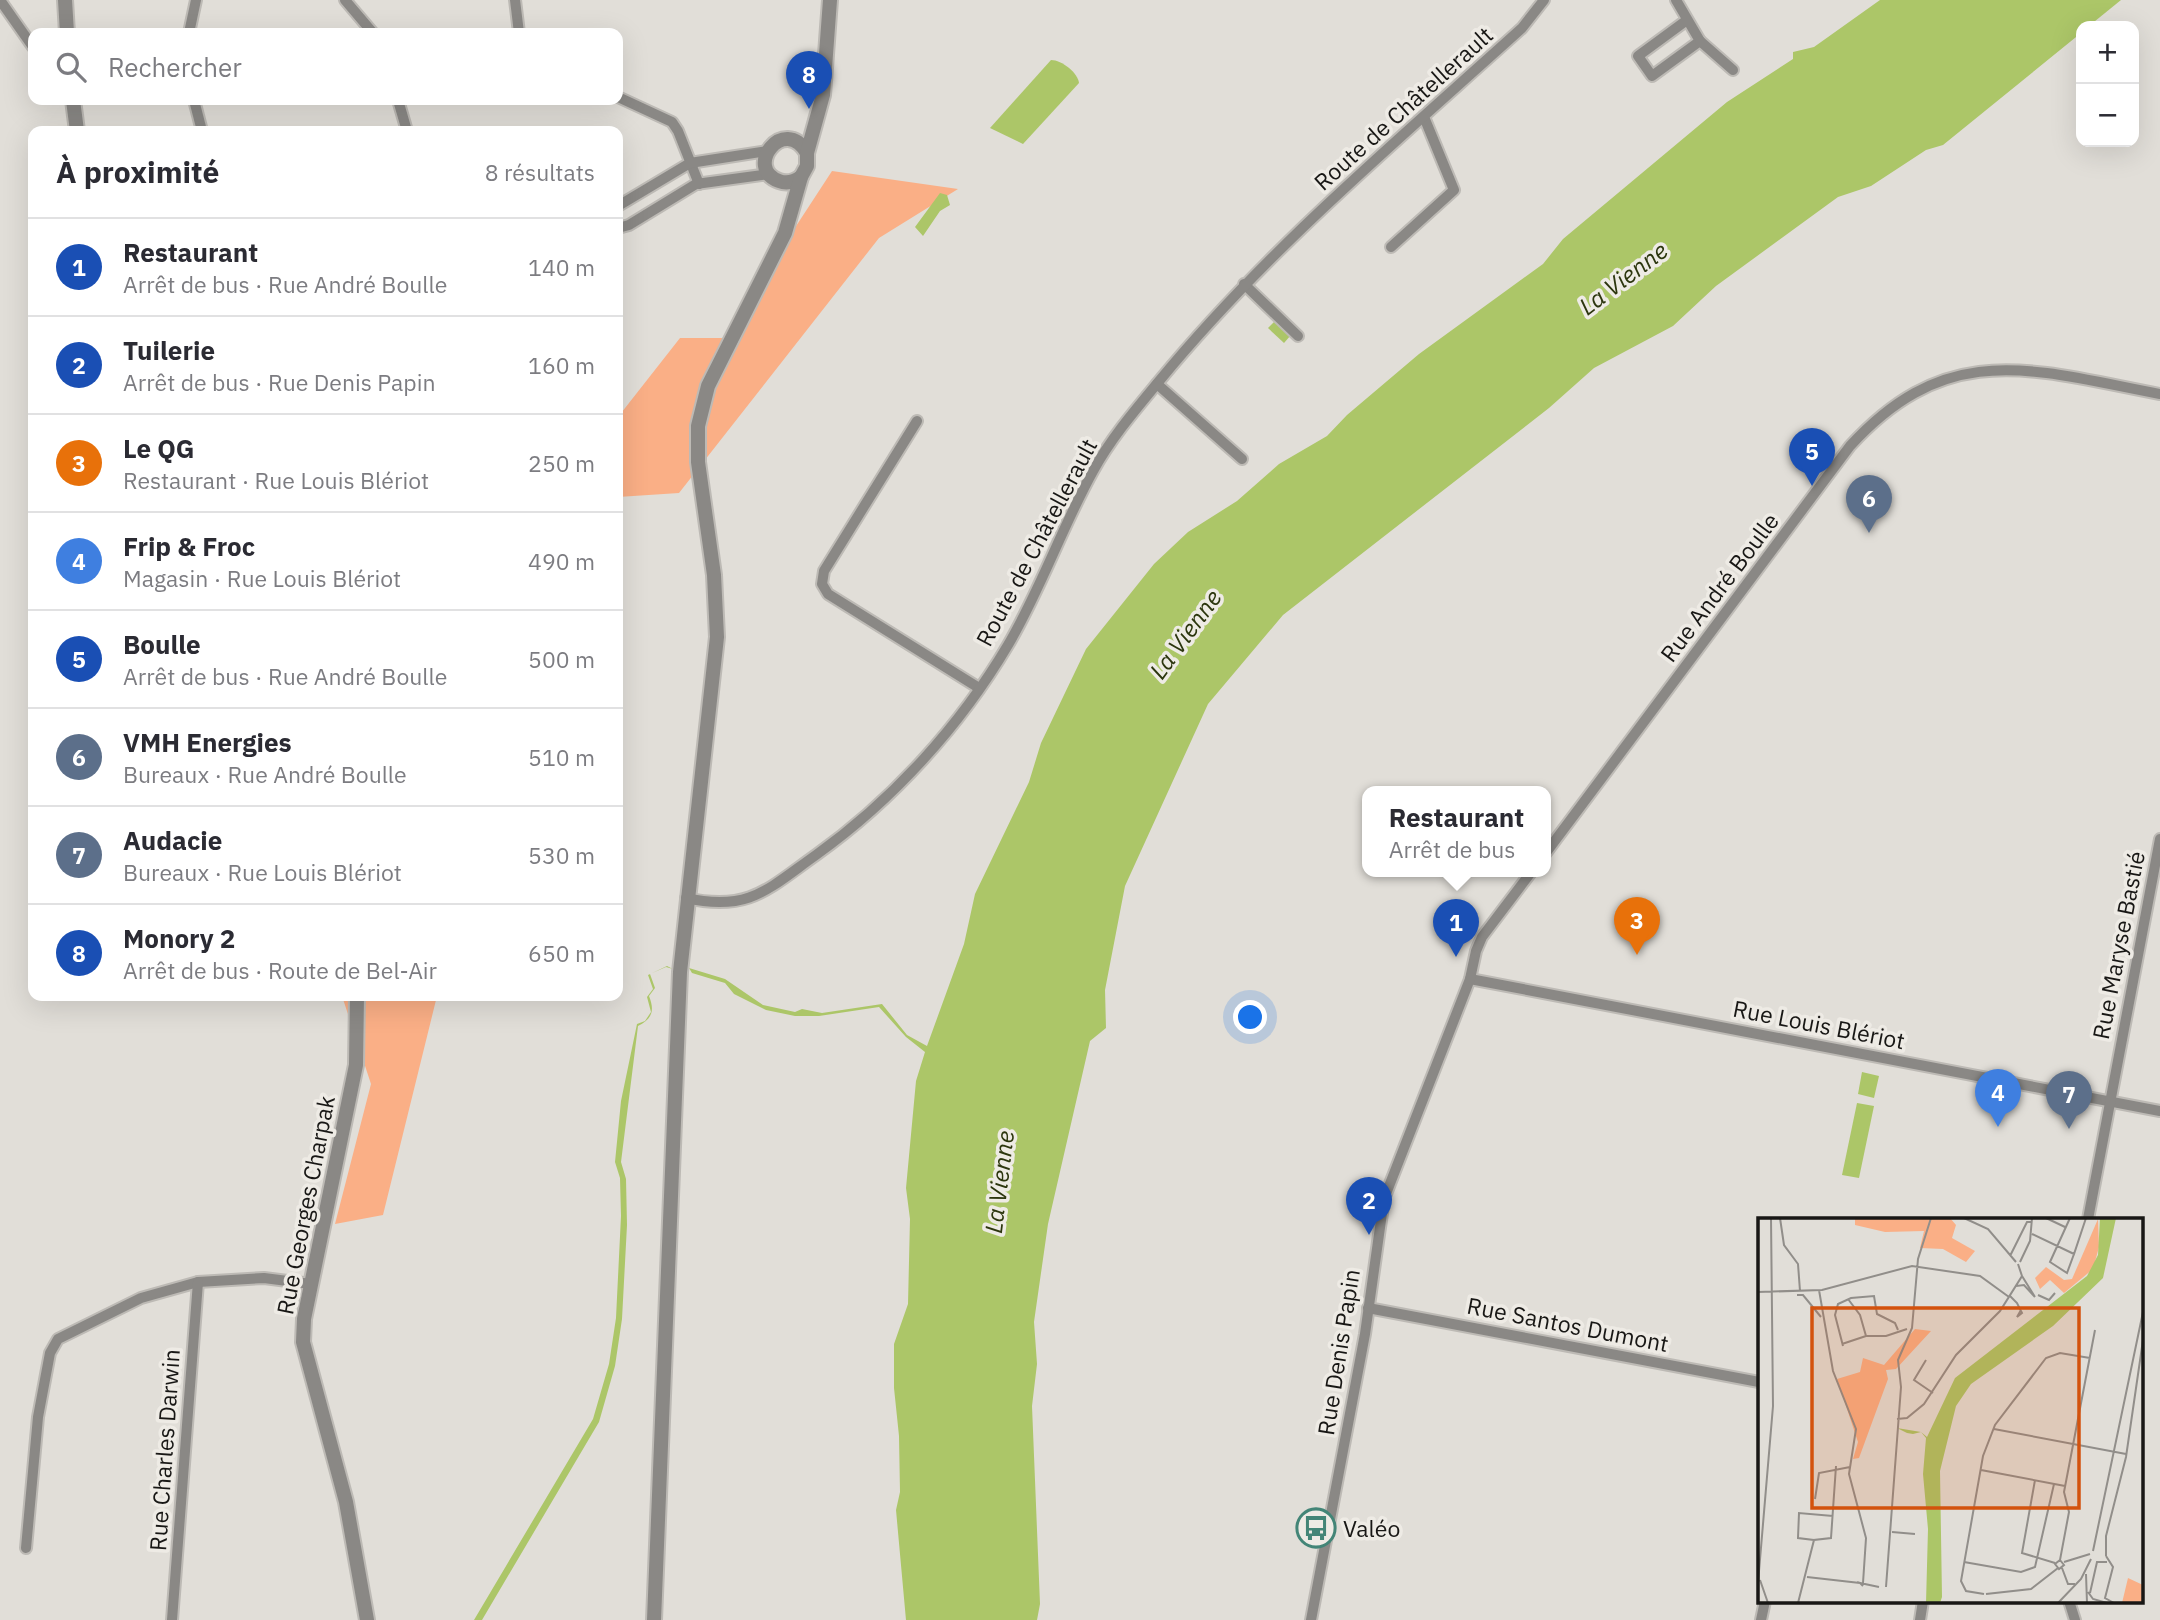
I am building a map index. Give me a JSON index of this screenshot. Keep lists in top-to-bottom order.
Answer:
{
  "streets": {
    "street": [
      "Route de Châtellerault",
      "Rue André Boulle",
      "Rue Maryse Bastié",
      "Rue Louis Blériot",
      "Rue Georges Charpak",
      "Rue Santos Dumont",
      "Rue Denis Papin",
      "Rue Charles Darwin"
    ]
  },
  "crossings": [
    ["Rue Maryse Bastié", "Rue Louis Blériot"],
    ["Rue Louis Blériot", "Rue Denis Papin"],
    ["Rue Santos Dumont", "Rue Denis Papin"]
  ],
  "water": ["La Vienne"],
  "places": {
    "bus stop": ["Valéo"]
  },
  "page": {
    "map_buttons": ["+", "−"],
    "search": "Rechercher",
    "pins": [
      "8",
      "5",
      "6",
      "3",
      "1",
      "4",
      "7",
      "2"
    ],
    "heading": ["À proximité", "8 résultats"],
    "list": [
      {
        "mark": "1",
        "name": "Restaurant",
        "note": "Arrêt de bus · Rue André Boulle",
        "value": "140 m"
      },
      {
        "mark": "2",
        "name": "Tuilerie",
        "note": "Arrêt de bus · Rue Denis Papin",
        "value": "160 m"
      },
      {
        "mark": "3",
        "name": "Le QG",
        "note": "Restaurant · Rue Louis Blériot",
        "value": "250 m"
      },
      {
        "mark": "4",
        "name": "Frip & Froc",
        "note": "Magasin · Rue Louis Blériot",
        "value": "490 m"
      },
      {
        "mark": "5",
        "name": "Boulle",
        "note": "Arrêt de bus · Rue André Boulle",
        "value": "500 m"
      },
      {
        "mark": "6",
        "name": "VMH Energies",
        "note": "Bureaux · Rue André Boulle",
        "value": "510 m"
      },
      {
        "mark": "7",
        "name": "Audacie",
        "note": "Bureaux · Rue Louis Blériot",
        "value": "530 m"
      },
      {
        "mark": "8",
        "name": "Monory 2",
        "note": "Arrêt de bus · Route de Bel-Air",
        "value": "650 m"
      }
    ],
    "popup": ["Restaurant", "Arrêt de bus"]
  }
}
